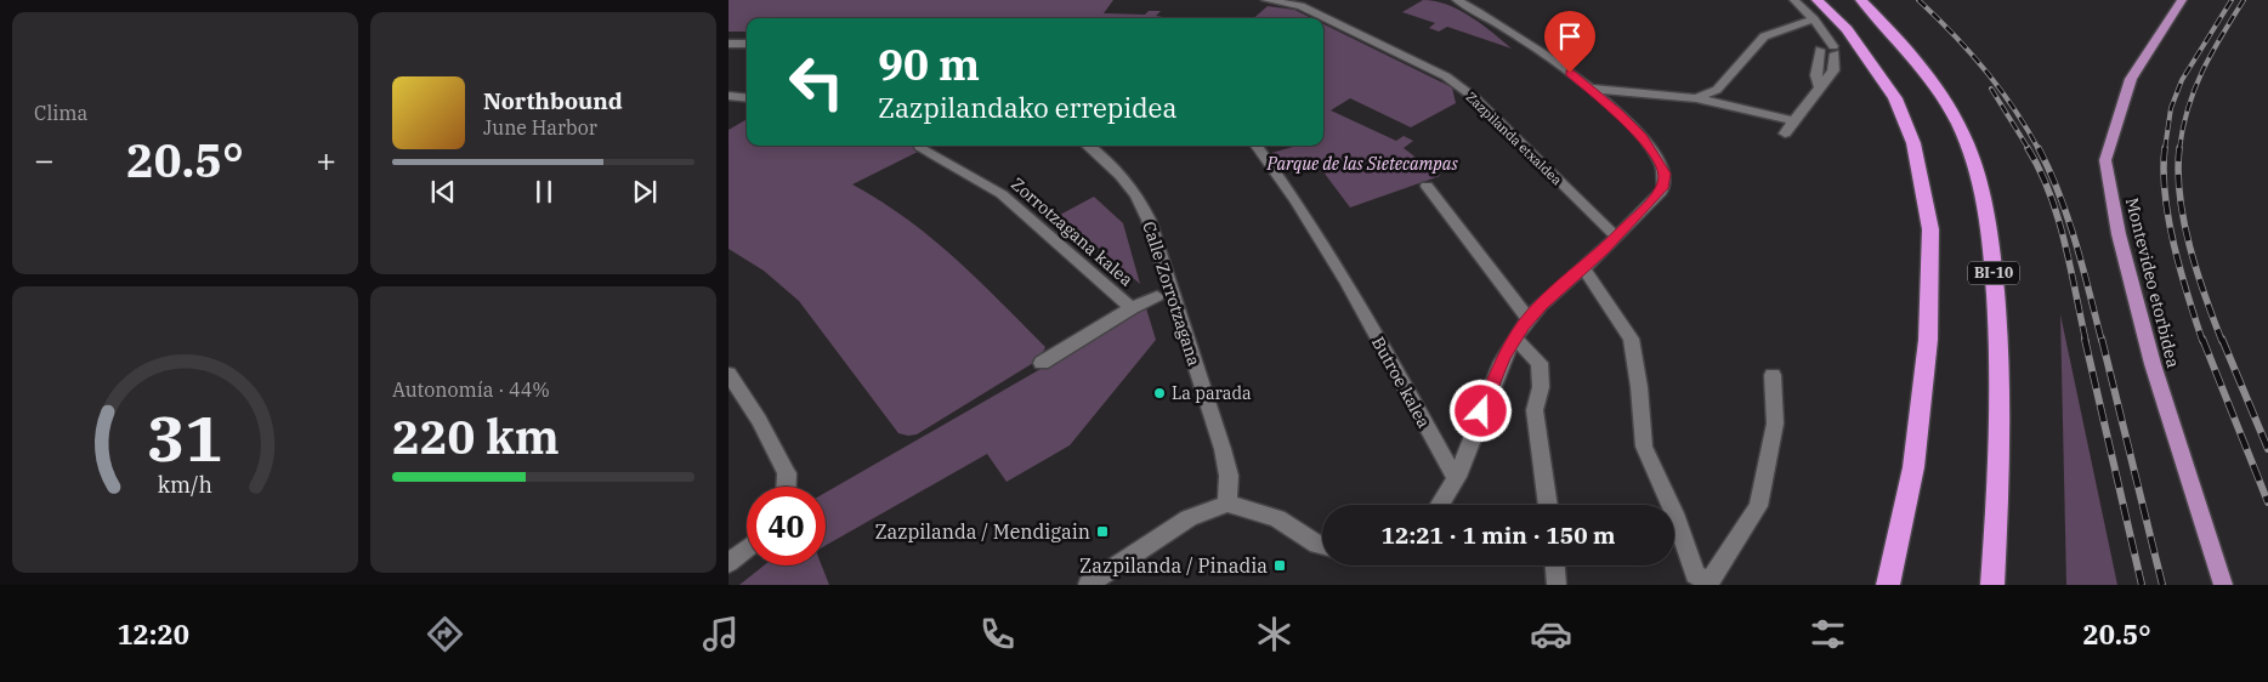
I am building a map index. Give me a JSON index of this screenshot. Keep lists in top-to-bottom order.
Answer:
{
  "streets": {
    "highway": ["BI-10"],
    "main road": ["Montevideo etorbidea"],
    "street": [
      "Zazpilanda etxaldea",
      "Zorrotzagana kalea",
      "Calle Zorrotzagana",
      "Butroe kalea"
    ]
  },
  "parks": ["Parque de las Sietecampas"],
  "places": {
    "other": ["La parada"],
    "transit": ["Zazpilanda / Mendigain", "Zazpilanda / Pinadia"]
  },
  "page": {
    "tile": [
      "Clima",
      ["Autonomía · 44%", "220 km"]
    ],
    "turn": ["90 m", "Zazpilandako errepidea"],
    "song": ["Northbound", "June Harbor"],
    "heat": ["−", "20.5°", "+"],
    "limit": "40",
    "trip": "12:21 · 1 min · 150 m",
    "tabs": ["12:20", "20.5°"],
    "gauge": ["31", "km/h"]
  }
}
